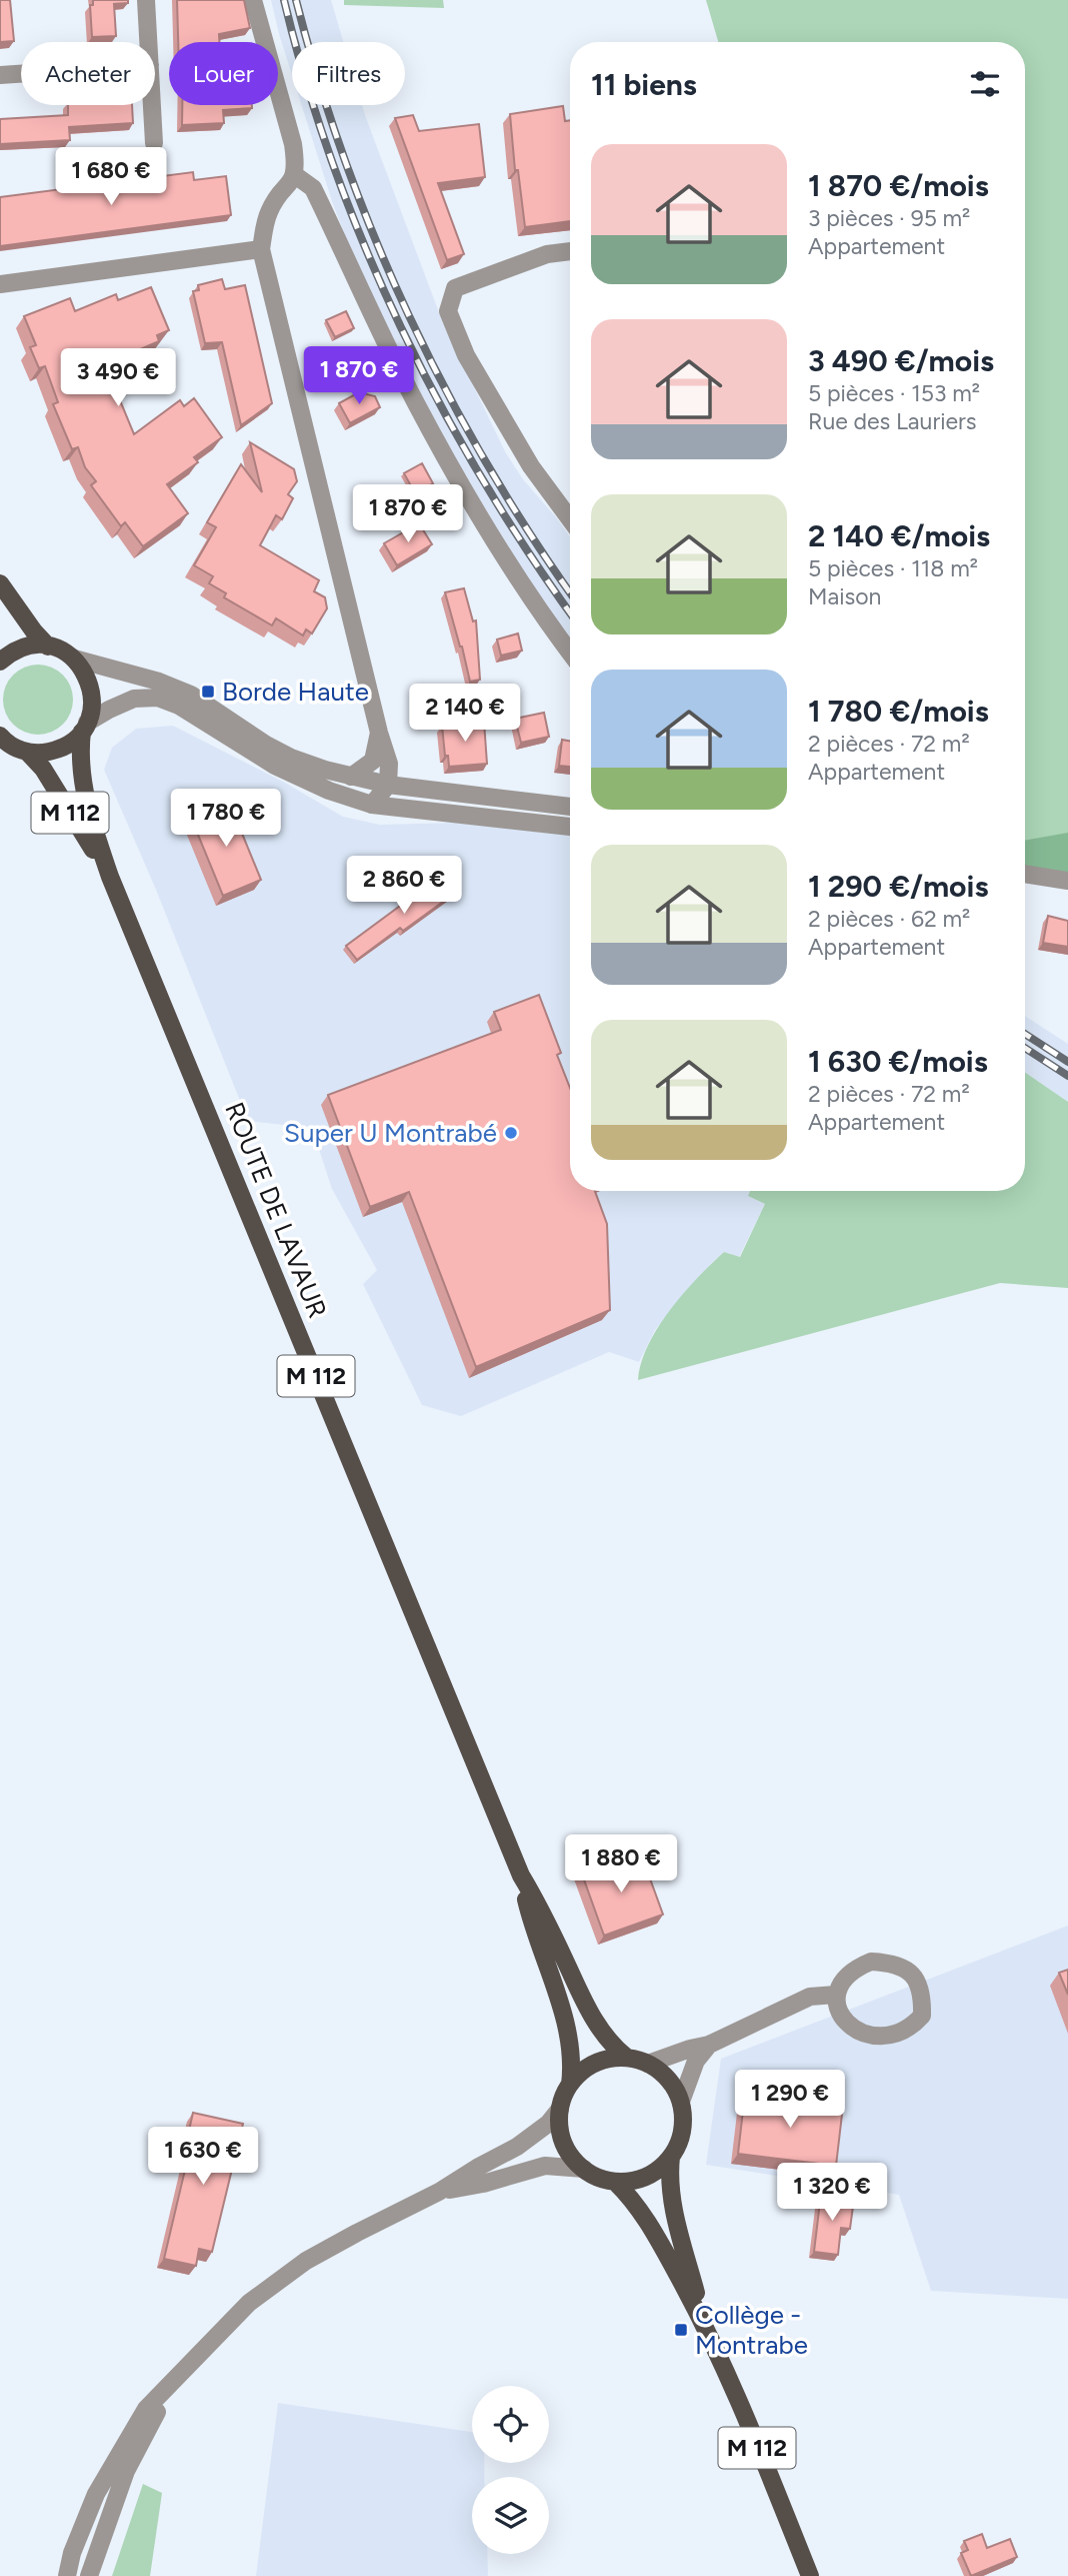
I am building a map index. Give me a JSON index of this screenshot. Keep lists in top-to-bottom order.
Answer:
{
  "streets": {
    "main road": ["M 112", "ROUTE DE LAVAUR"]
  },
  "crossings": [
    ["M 112", "ROUTE DE LAVAUR"]
  ],
  "places": {
    "transit": ["Borde Haute", "Collège - Montrabe"],
    "other": ["Super U Montrabé"]
  },
  "page": {
    "chip": ["Acheter", "Louer", "Filtres"],
    "heading": "11 biens",
    "list": [
      {
        "name": "1 870 €/mois",
        "note": "3 pièces · 95 m² · Appartement"
      },
      {
        "name": "3 490 €/mois",
        "note": "5 pièces · 153 m² · Rue des Lauriers"
      },
      {
        "name": "2 140 €/mois",
        "note": "5 pièces · 118 m² · Maison"
      },
      {
        "name": "1 780 €/mois",
        "note": "2 pièces · 72 m² · Appartement"
      },
      {
        "name": "1 290 €/mois",
        "note": "2 pièces · 62 m² · Appartement"
      },
      {
        "name": "1 630 €/mois",
        "note": "2 pièces · 72 m² · Appartement"
      }
    ],
    "price": [
      "1 680 €",
      "1 870 €",
      "3 490 €",
      "1 870 €",
      "2 140 €",
      "1 780 €",
      "2 860 €",
      "1 880 €",
      "1 290 €",
      "1 630 €",
      "1 320 €"
    ]
  }
}
